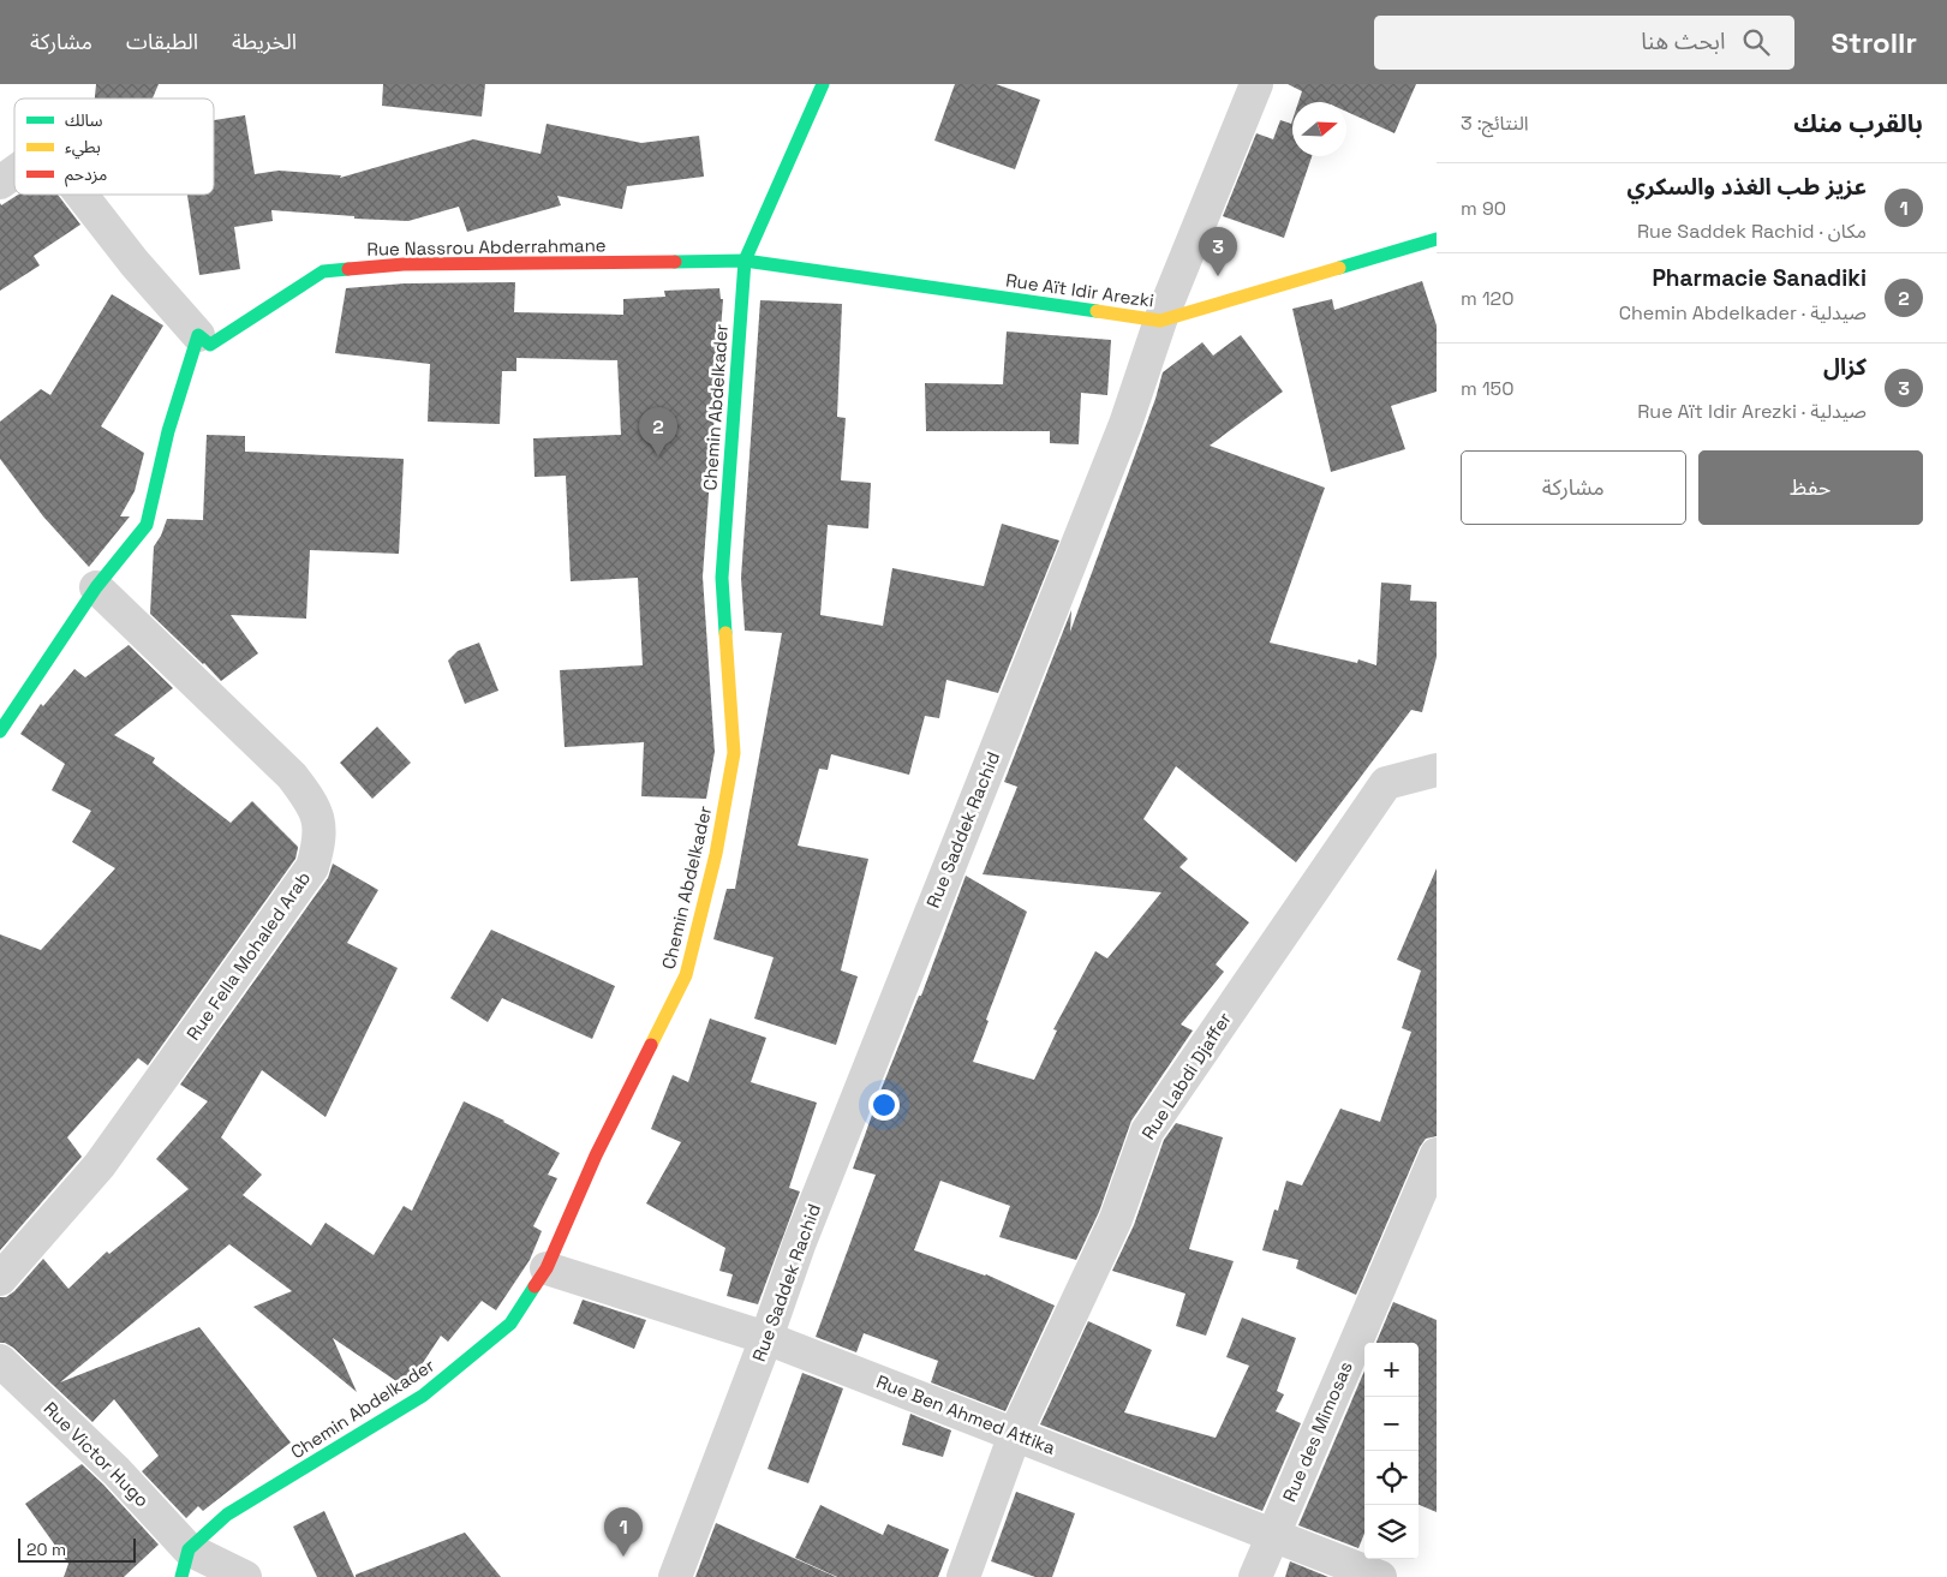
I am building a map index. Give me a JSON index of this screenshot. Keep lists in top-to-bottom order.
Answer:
{
  "streets": {
    "street": [
      "Rue Nassrou Abderrahmane",
      "Rue Aït Idir Arezki",
      "Chemin Abdelkader",
      "Rue Saddek Rachid",
      "Rue Fella Mohaled Arab",
      "Rue Labdi Djaffer",
      "Rue Ben Ahmed Attika",
      "Rue des Mimosas",
      "Rue Victor Hugo"
    ]
  },
  "crossings": [
    ["Rue Nassrou Abderrahmane", "Rue Aït Idir Arezki"],
    ["Rue Nassrou Abderrahmane", "Chemin Abdelkader"],
    ["Rue Aït Idir Arezki", "Chemin Abdelkader"],
    ["Rue Aït Idir Arezki", "Rue Saddek Rachid"],
    ["Chemin Abdelkader", "Rue Ben Ahmed Attika"],
    ["Chemin Abdelkader", "Rue Victor Hugo"],
    ["Rue Saddek Rachid", "Rue Ben Ahmed Attika"],
    ["Rue Labdi Djaffer", "Rue Ben Ahmed Attika"],
    ["Rue Ben Ahmed Attika", "Rue des Mimosas"]
  ],
  "legend": ["سالك", "بطيء", "مزدحم"],
  "scale_bar": "20 m",
  "north": "right",
  "page": {
    "header": "Strollr",
    "search": "ابحث هنا",
    "nav": ["الخريطة", "الطبقات", "مشاركة"],
    "heading": ["بالقرب منك", "النتائج: 3"],
    "list": [
      {
        "mark": "1",
        "name": "عزيز طب الغذد والسكري",
        "note": "مكان · Rue Saddek Rachid",
        "value": "90 m"
      },
      {
        "mark": "2",
        "name": "Pharmacie Sanadiki",
        "note": "صيدلية · Chemin Abdelkader",
        "value": "120 m"
      },
      {
        "mark": "3",
        "name": "كزال",
        "note": "صيدلية · Rue Aït Idir Arezki",
        "value": "150 m"
      }
    ],
    "pins": ["3", "2", "1"],
    "buttons": ["حفظ", "مشاركة"],
    "map_buttons": ["+", "−"],
    "scale": "20 m"
  }
}
